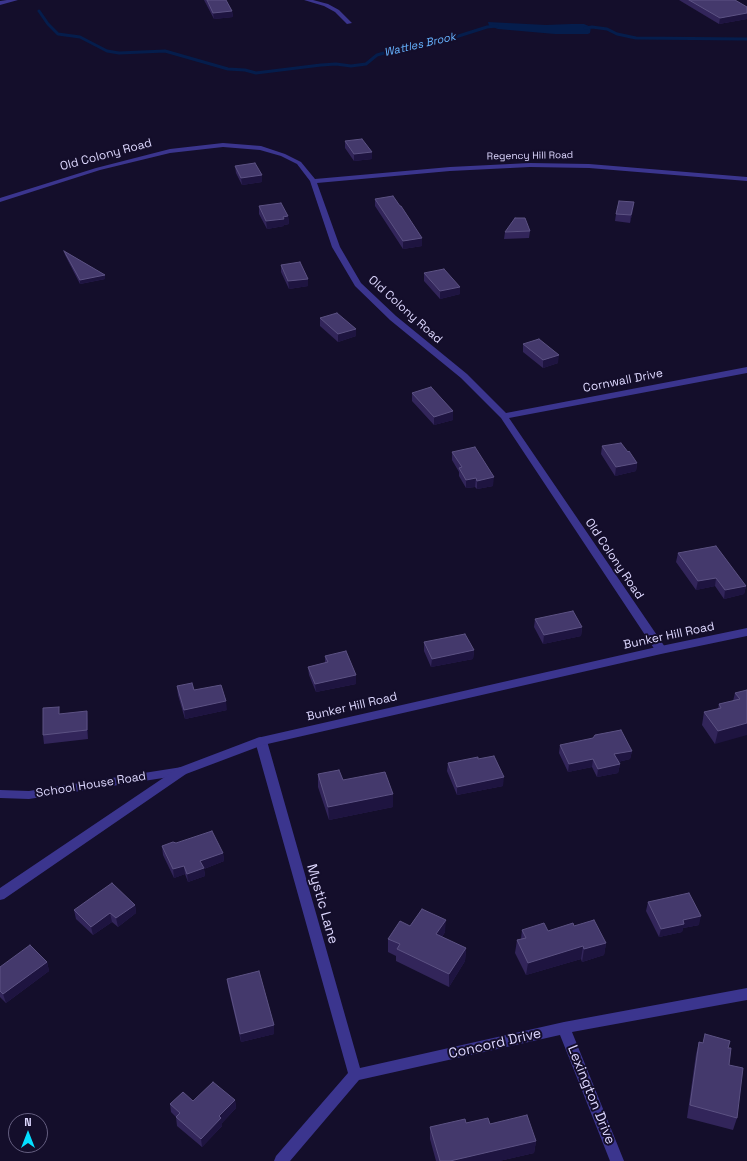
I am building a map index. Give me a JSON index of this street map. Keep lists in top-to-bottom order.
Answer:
{
  "streets": {
    "street": [
      "Old Colony Road",
      "Regency Hill Road",
      "Cornwall Drive",
      "Bunker Hill Road",
      "School House Road",
      "Mystic Lane",
      "Concord Drive",
      "Lexington Drive"
    ]
  },
  "crossings": [
    ["Old Colony Road", "Regency Hill Road"],
    ["Old Colony Road", "Cornwall Drive"],
    ["Old Colony Road", "Bunker Hill Road"],
    ["Bunker Hill Road", "School House Road"],
    ["Bunker Hill Road", "Mystic Lane"],
    ["Mystic Lane", "Concord Drive"],
    ["Concord Drive", "Lexington Drive"]
  ],
  "water": ["Wattles Brook"],
  "north": "top"
}
